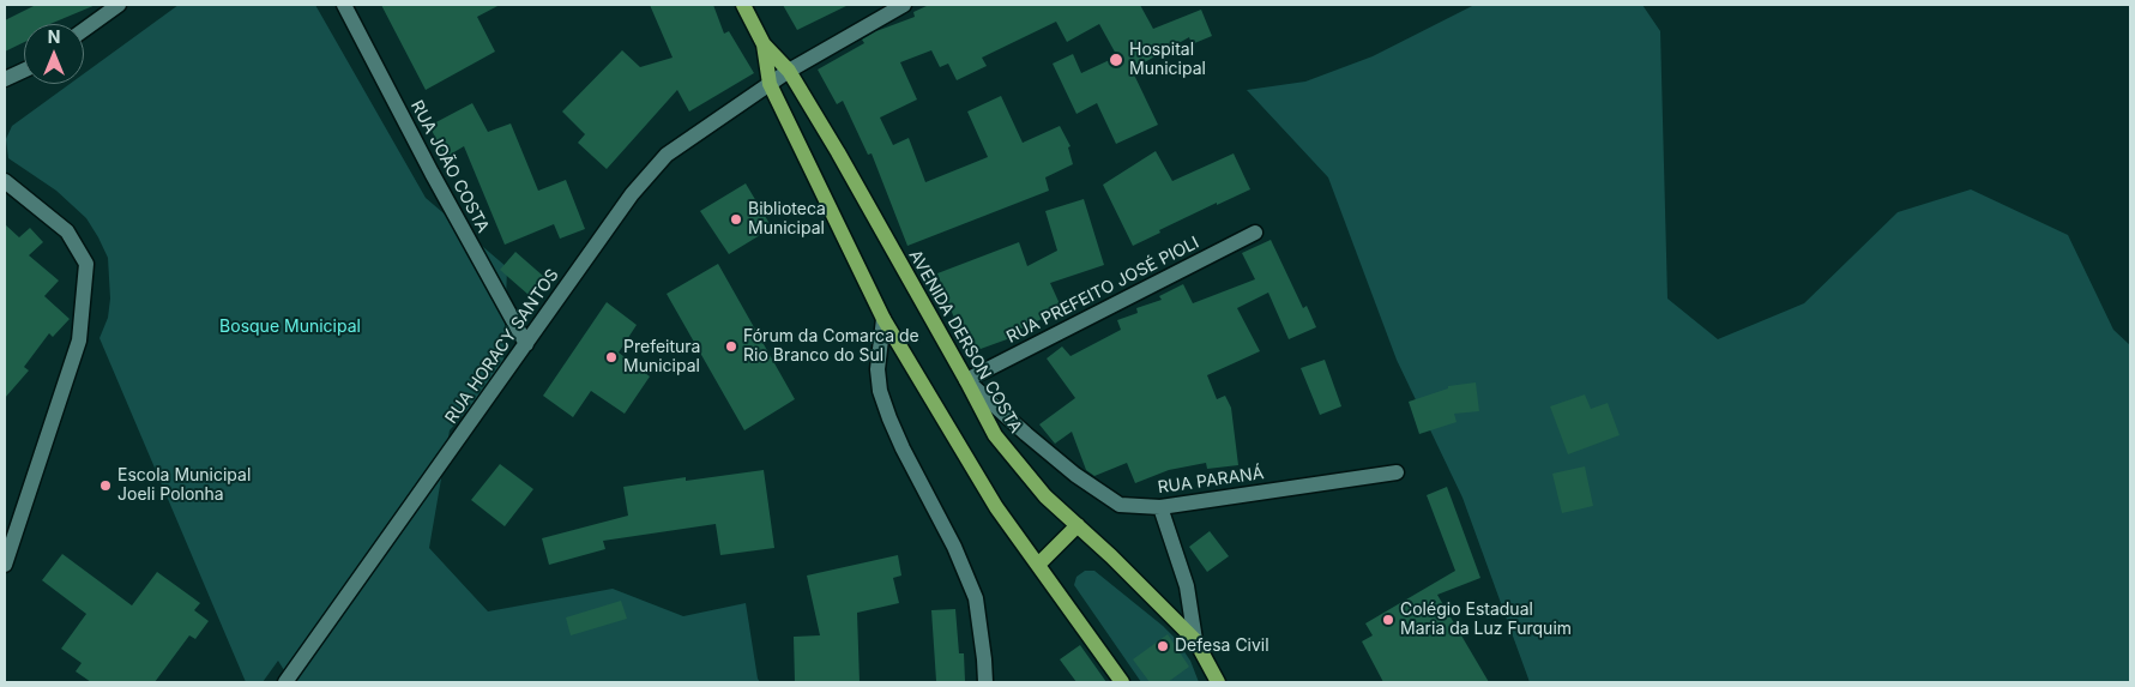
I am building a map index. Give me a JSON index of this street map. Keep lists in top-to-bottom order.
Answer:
{
  "streets": {
    "main road": ["AVENIDA DERSON COSTA"],
    "street": [
      "RUA JOÃO COSTA",
      "RUA PREFEITO JOSÉ PIOLI",
      "RUA HORACY SANTOS",
      "RUA PARANÁ"
    ]
  },
  "crossings": [
    ["RUA JOÃO COSTA", "RUA HORACY SANTOS"],
    ["RUA PREFEITO JOSÉ PIOLI", "AVENIDA DERSON COSTA"],
    ["RUA PREFEITO JOSÉ PIOLI", "RUA PARANÁ"],
    ["AVENIDA DERSON COSTA", "RUA HORACY SANTOS"],
    ["AVENIDA DERSON COSTA", "RUA PARANÁ"]
  ],
  "parks": ["Bosque Municipal"],
  "places": [
    "Hospital Municipal",
    "Biblioteca Municipal",
    "Fórum da Comarca de Rio Branco do Sul",
    "Prefeitura Municipal",
    "Escola Municipal Joeli Polonha",
    "Colégio Estadual Maria da Luz Furquim",
    "Defesa Civil"
  ],
  "north": "top"
}
